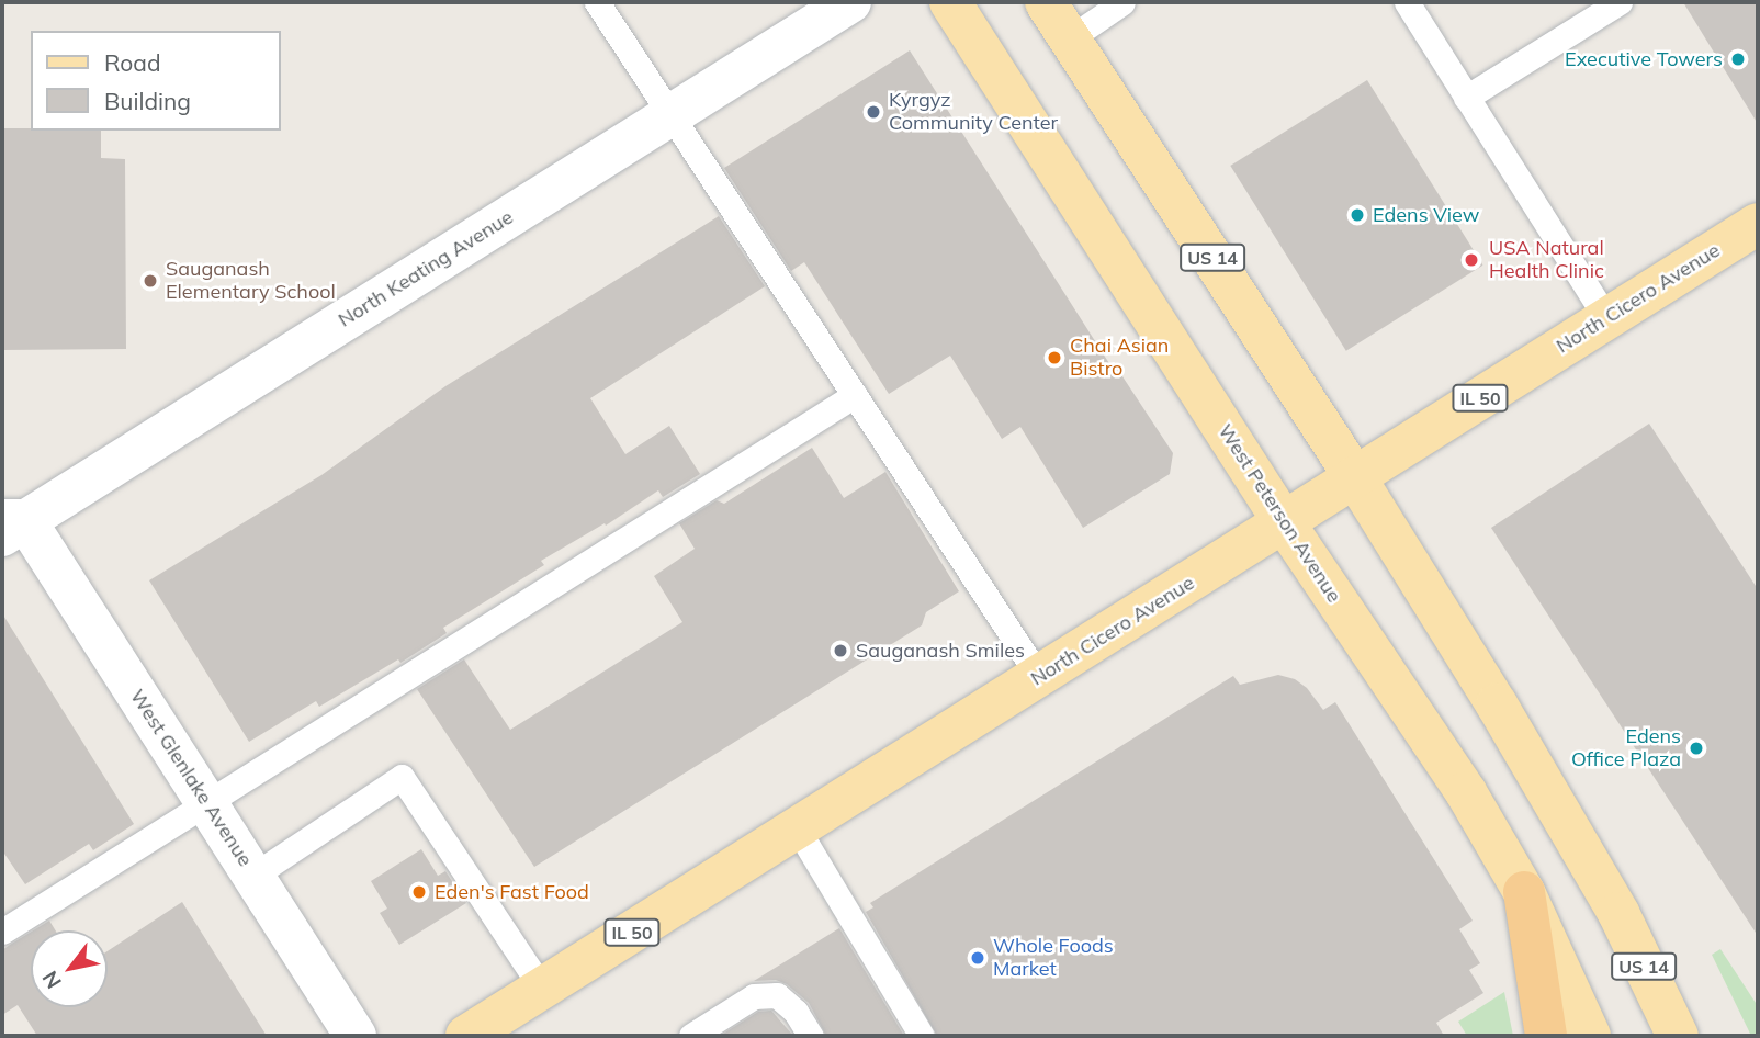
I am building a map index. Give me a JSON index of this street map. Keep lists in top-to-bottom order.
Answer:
{
  "streets": {
    "main road": [
      "US 14",
      "North Cicero Avenue",
      "IL 50",
      "West Peterson Avenue"
    ],
    "street": ["North Keating Avenue", "West Glenlake Avenue"]
  },
  "crossings": [
    ["US 14", "North Cicero Avenue"],
    ["North Keating Avenue", "West Glenlake Avenue"],
    ["North Cicero Avenue", "West Peterson Avenue"]
  ],
  "places": [
    "Executive Towers",
    "Kyrgyz Community Center",
    "Edens View",
    "USA Natural Health Clinic",
    "Sauganash Elementary School",
    "Chai Asian Bistro",
    "Sauganash Smiles",
    "Edens Office Plaza",
    "Eden's Fast Food",
    "Whole Foods Market"
  ],
  "legend": ["Road", "Building"],
  "north": "bottom left"
}
